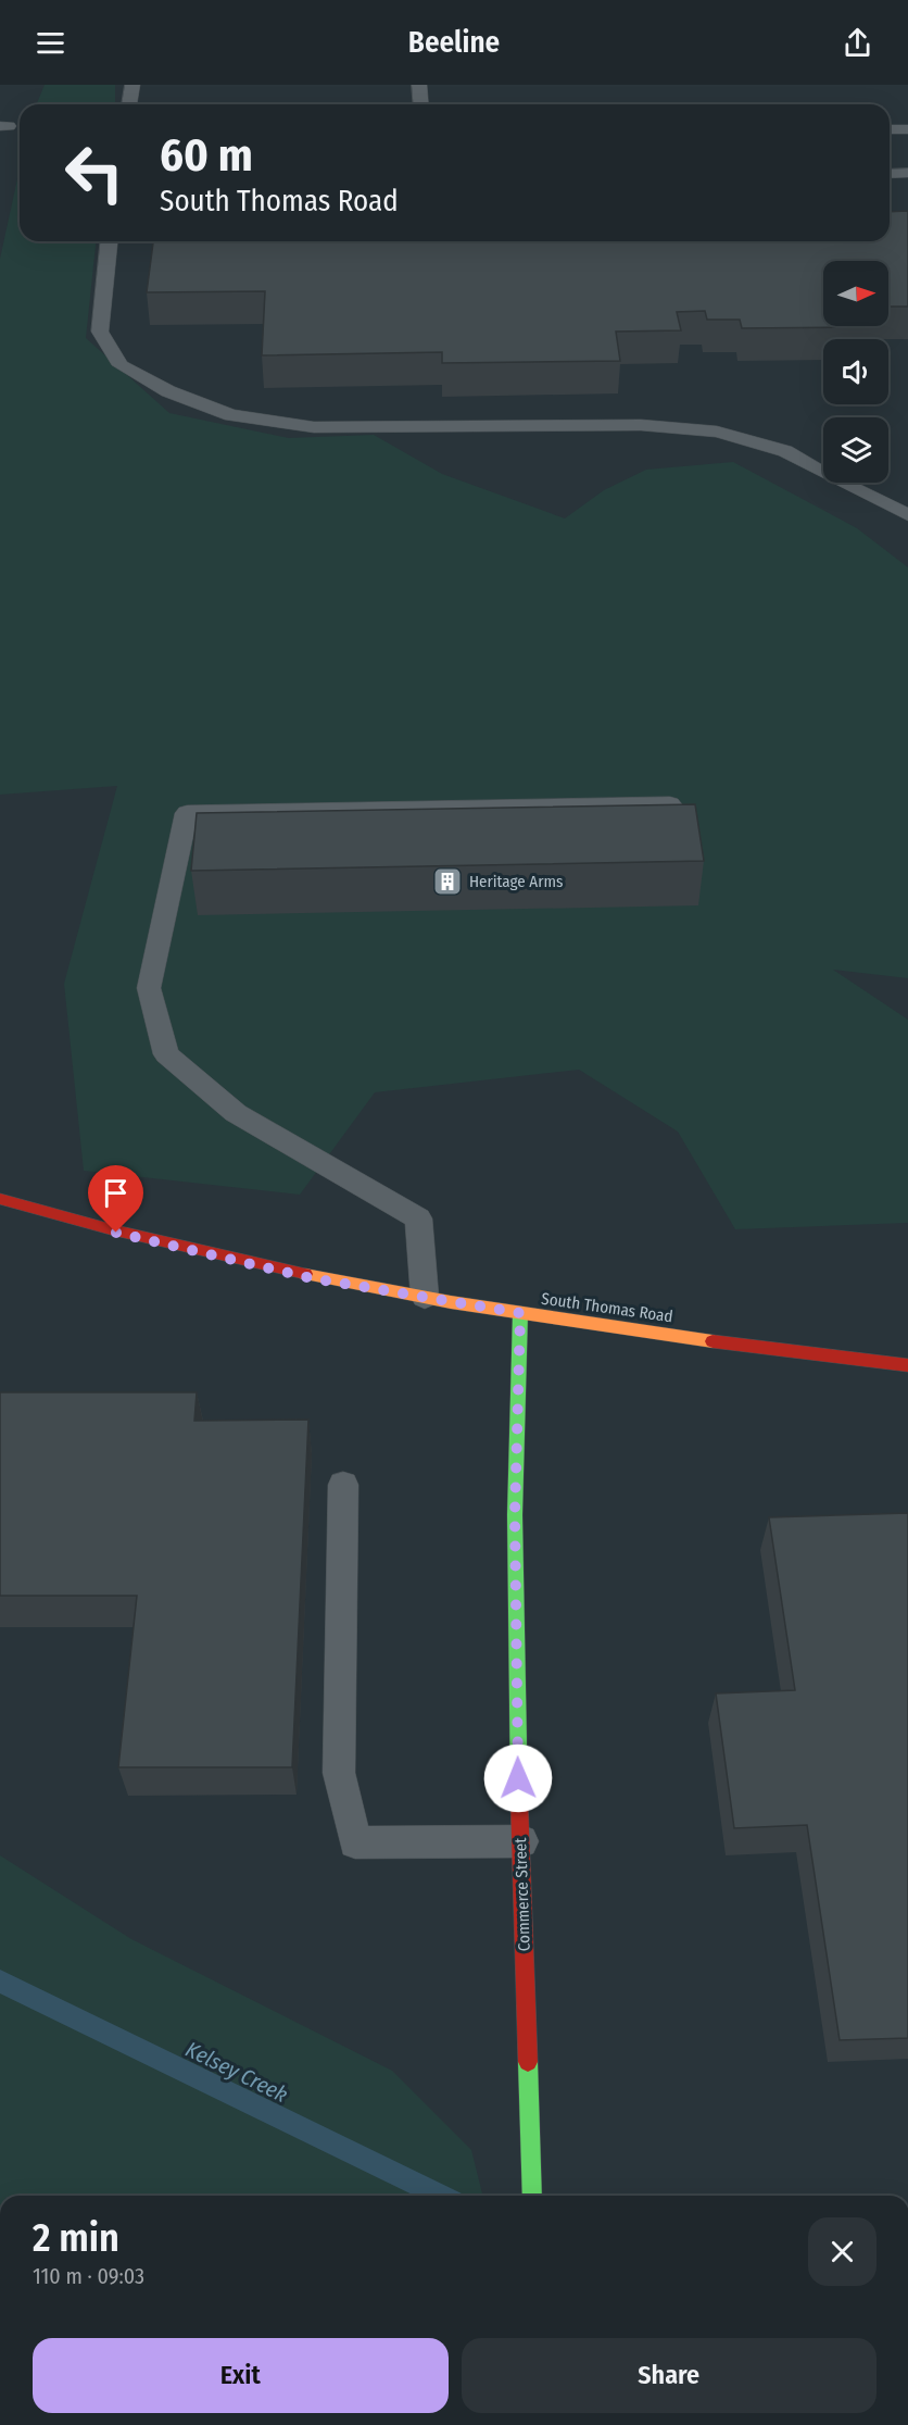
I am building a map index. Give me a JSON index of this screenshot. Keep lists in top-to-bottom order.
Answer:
{
  "streets": {
    "street": ["South Thomas Road", "Commerce Street"]
  },
  "crossings": [
    ["South Thomas Road", "Commerce Street"]
  ],
  "water": ["Kelsey Creek"],
  "places": {
    "building": ["Heritage Arms"]
  },
  "north": "right",
  "page": {
    "header": "Beeline",
    "turn": ["60 m", "South Thomas Road"],
    "heading": ["2 min", "110 m · 09:03"],
    "buttons": ["Exit", "Share"]
  }
}
